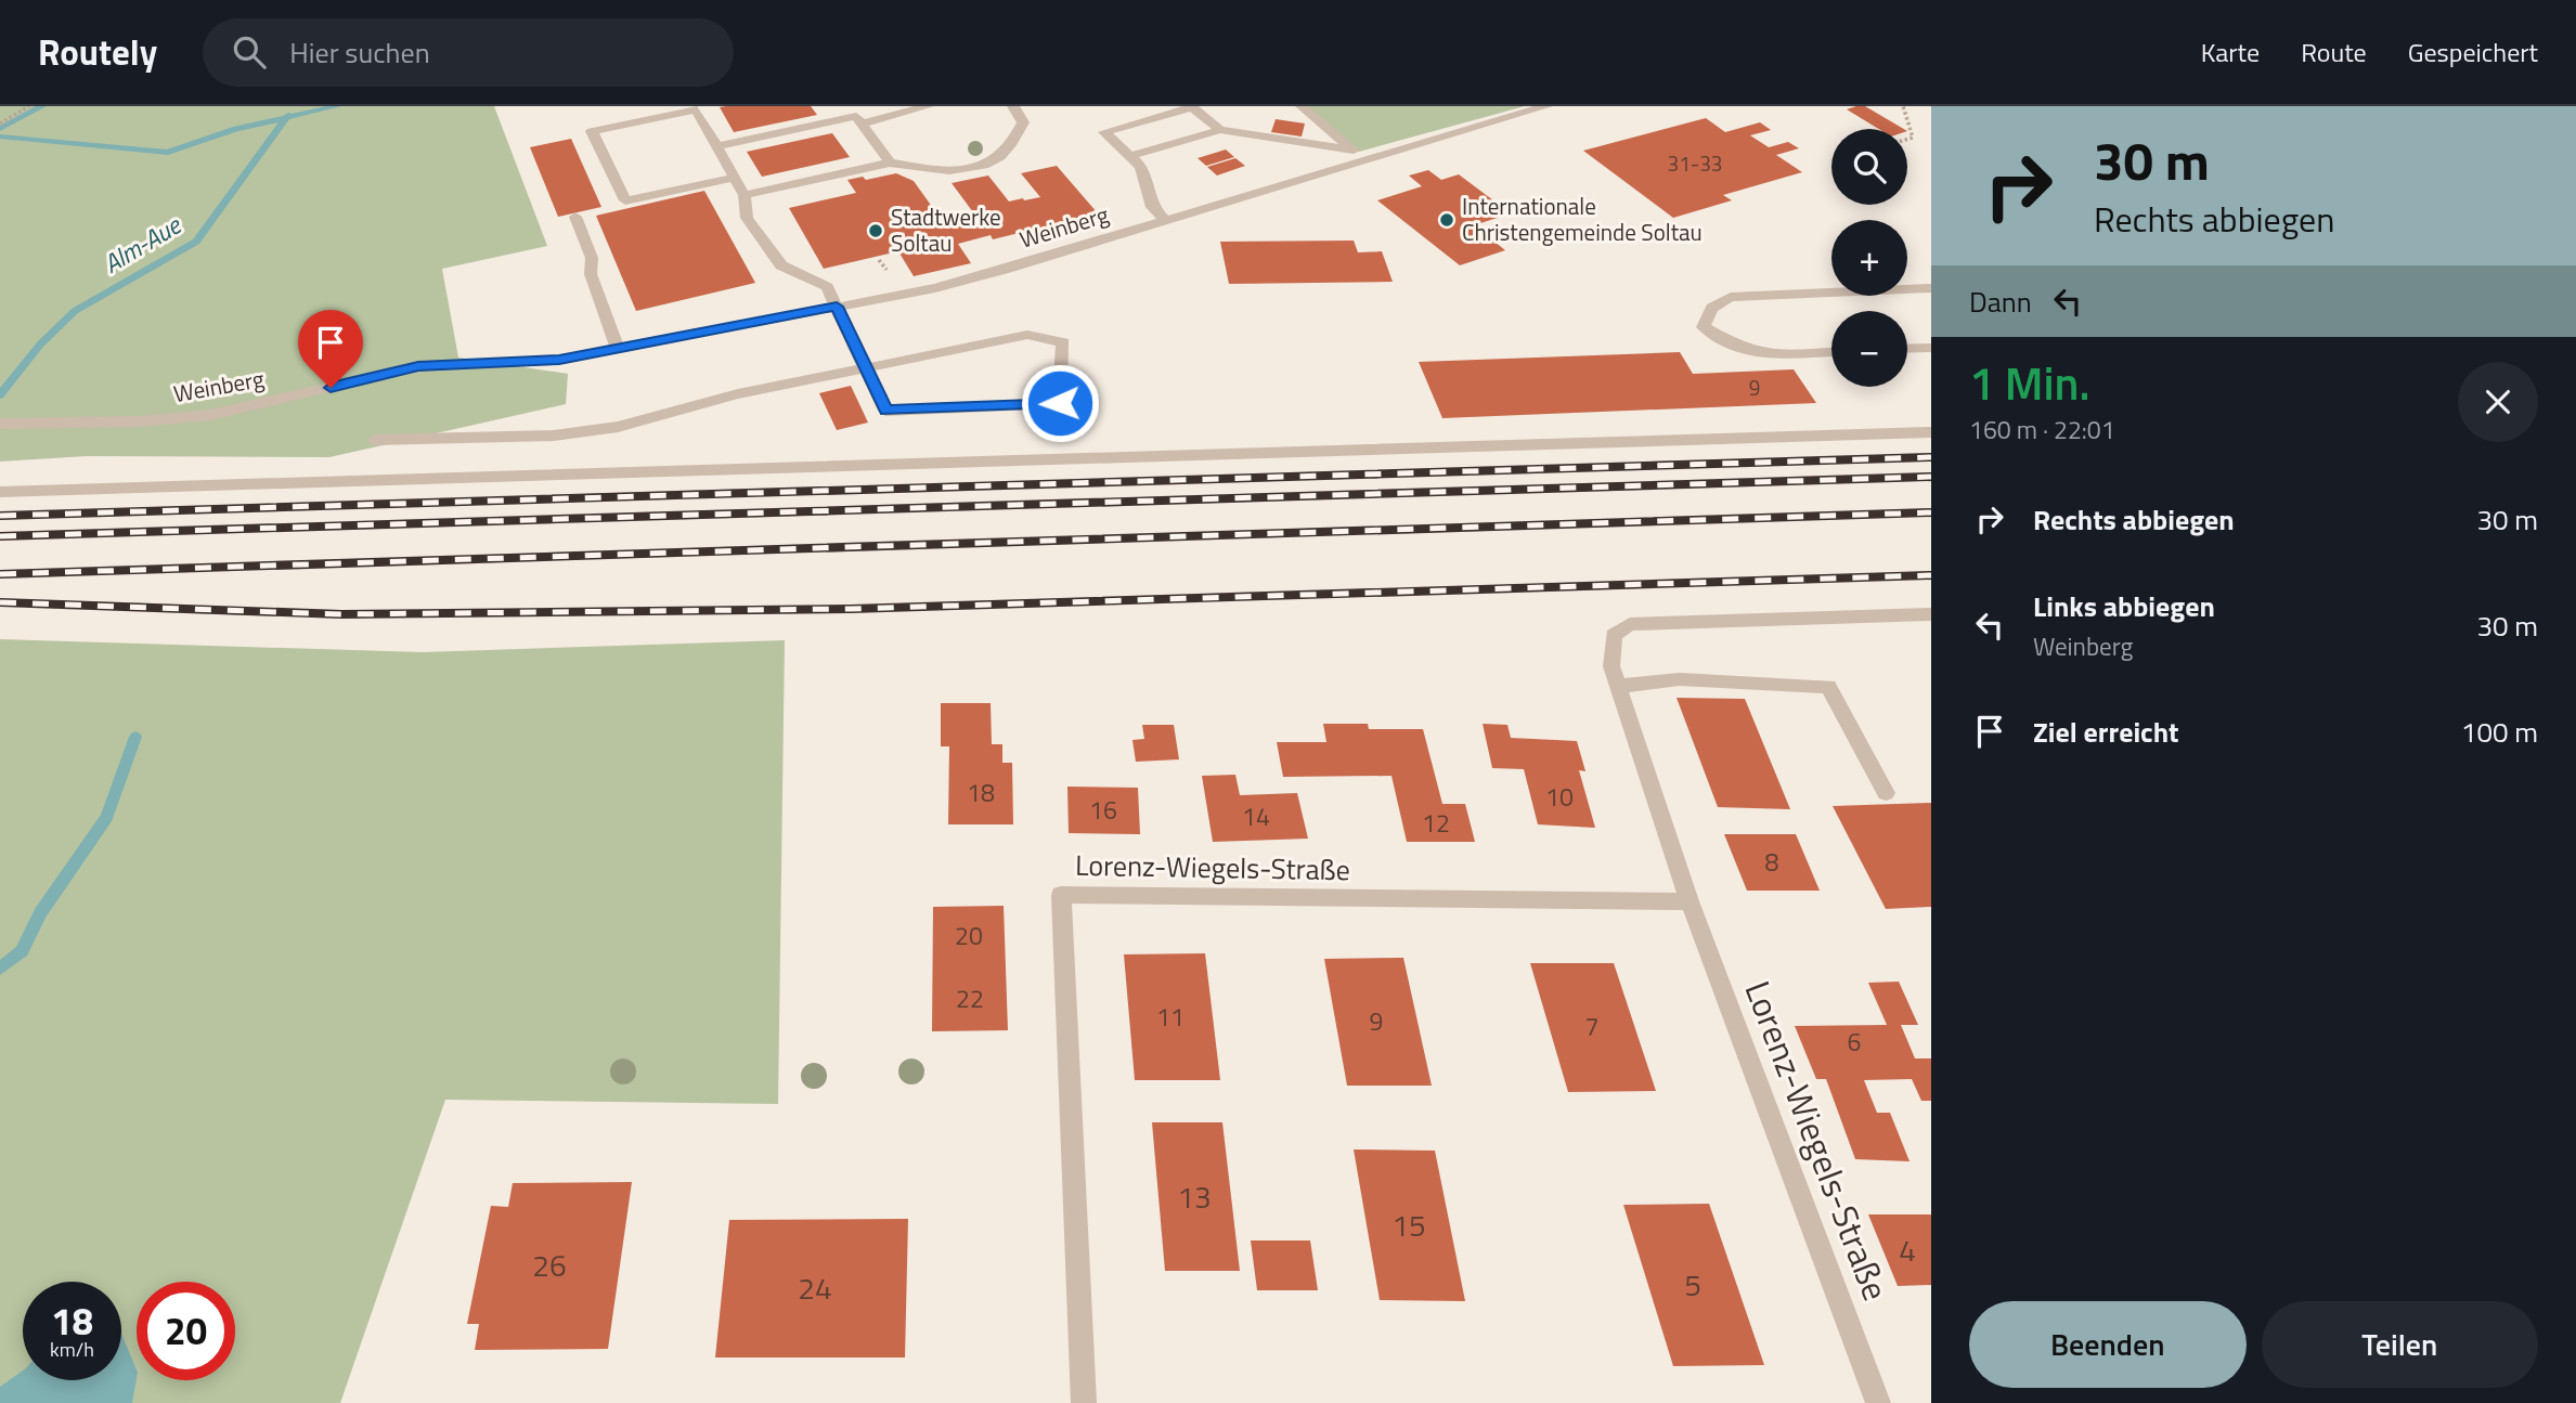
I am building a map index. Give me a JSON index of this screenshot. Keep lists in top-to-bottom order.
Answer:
{
  "streets": {
    "street": ["Weinberg", "Lorenz-Wiegels-Straße"]
  },
  "water": ["Alm-Aue"],
  "places": ["Internationale Christengemeinde Soltau", "Stadtwerke Soltau"],
  "house_numbers": [
    "31-33",
    "9",
    "18",
    "10",
    "16",
    "14",
    "12",
    "8",
    "20",
    "22",
    "11",
    "9",
    "7",
    "6",
    "13",
    "15",
    "4",
    "26",
    "5",
    "24"
  ],
  "page": {
    "header": "Routely",
    "search": "Hier suchen",
    "nav": ["Karte", "Route", "Gespeichert"],
    "turn": ["30 m", "Rechts abbiegen"],
    "map_buttons": ["+", "−"],
    "then": "Dann",
    "heading": ["1 Min.", "160 m · 22:01"],
    "list": [
      {
        "name": "Rechts abbiegen",
        "value": "30 m"
      },
      {
        "name": "Links abbiegen",
        "note": "Weinberg",
        "value": "30 m"
      },
      {
        "name": "Ziel erreicht",
        "value": "100 m"
      }
    ],
    "speed": "18 km/h",
    "limit": "20",
    "buttons": ["Beenden", "Teilen"]
  }
}
